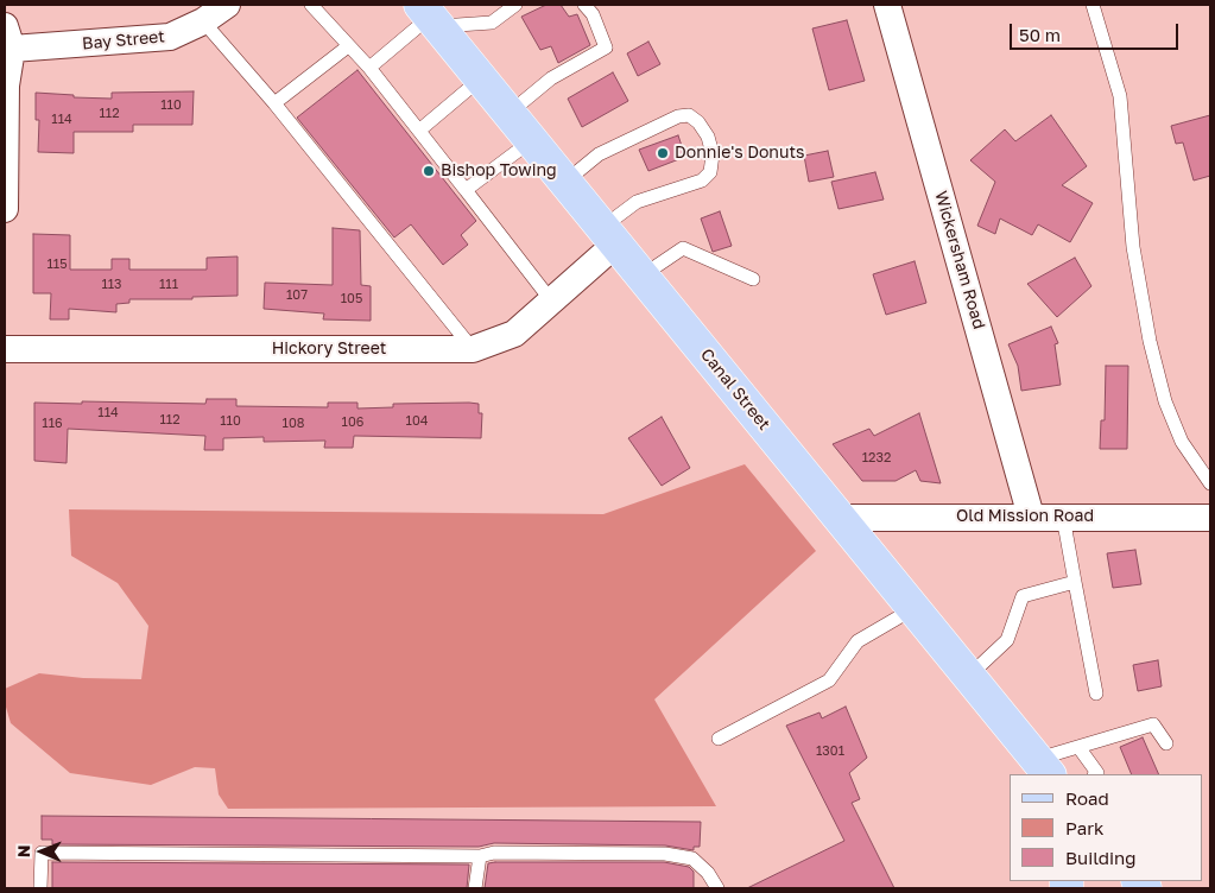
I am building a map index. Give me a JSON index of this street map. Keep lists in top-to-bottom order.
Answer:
{
  "streets": {
    "main road": ["Canal Street"],
    "street": [
      "Bay Street",
      "Wickersham Road",
      "Hickory Street",
      "Old Mission Road"
    ]
  },
  "crossings": [
    ["Wickersham Road", "Old Mission Road"],
    ["Hickory Street", "Canal Street"],
    ["Canal Street", "Old Mission Road"]
  ],
  "places": ["Donnie's Donuts", "Bishop Towing"],
  "house_numbers": [
    "110",
    "112",
    "114",
    "115",
    "113",
    "111",
    "107",
    "105",
    "114",
    "112",
    "110",
    "104",
    "106",
    "116",
    "108",
    "1232",
    "1301"
  ],
  "legend": ["Road", "Park", "Building"],
  "scale_bar": "50 m",
  "north": "left"
}
